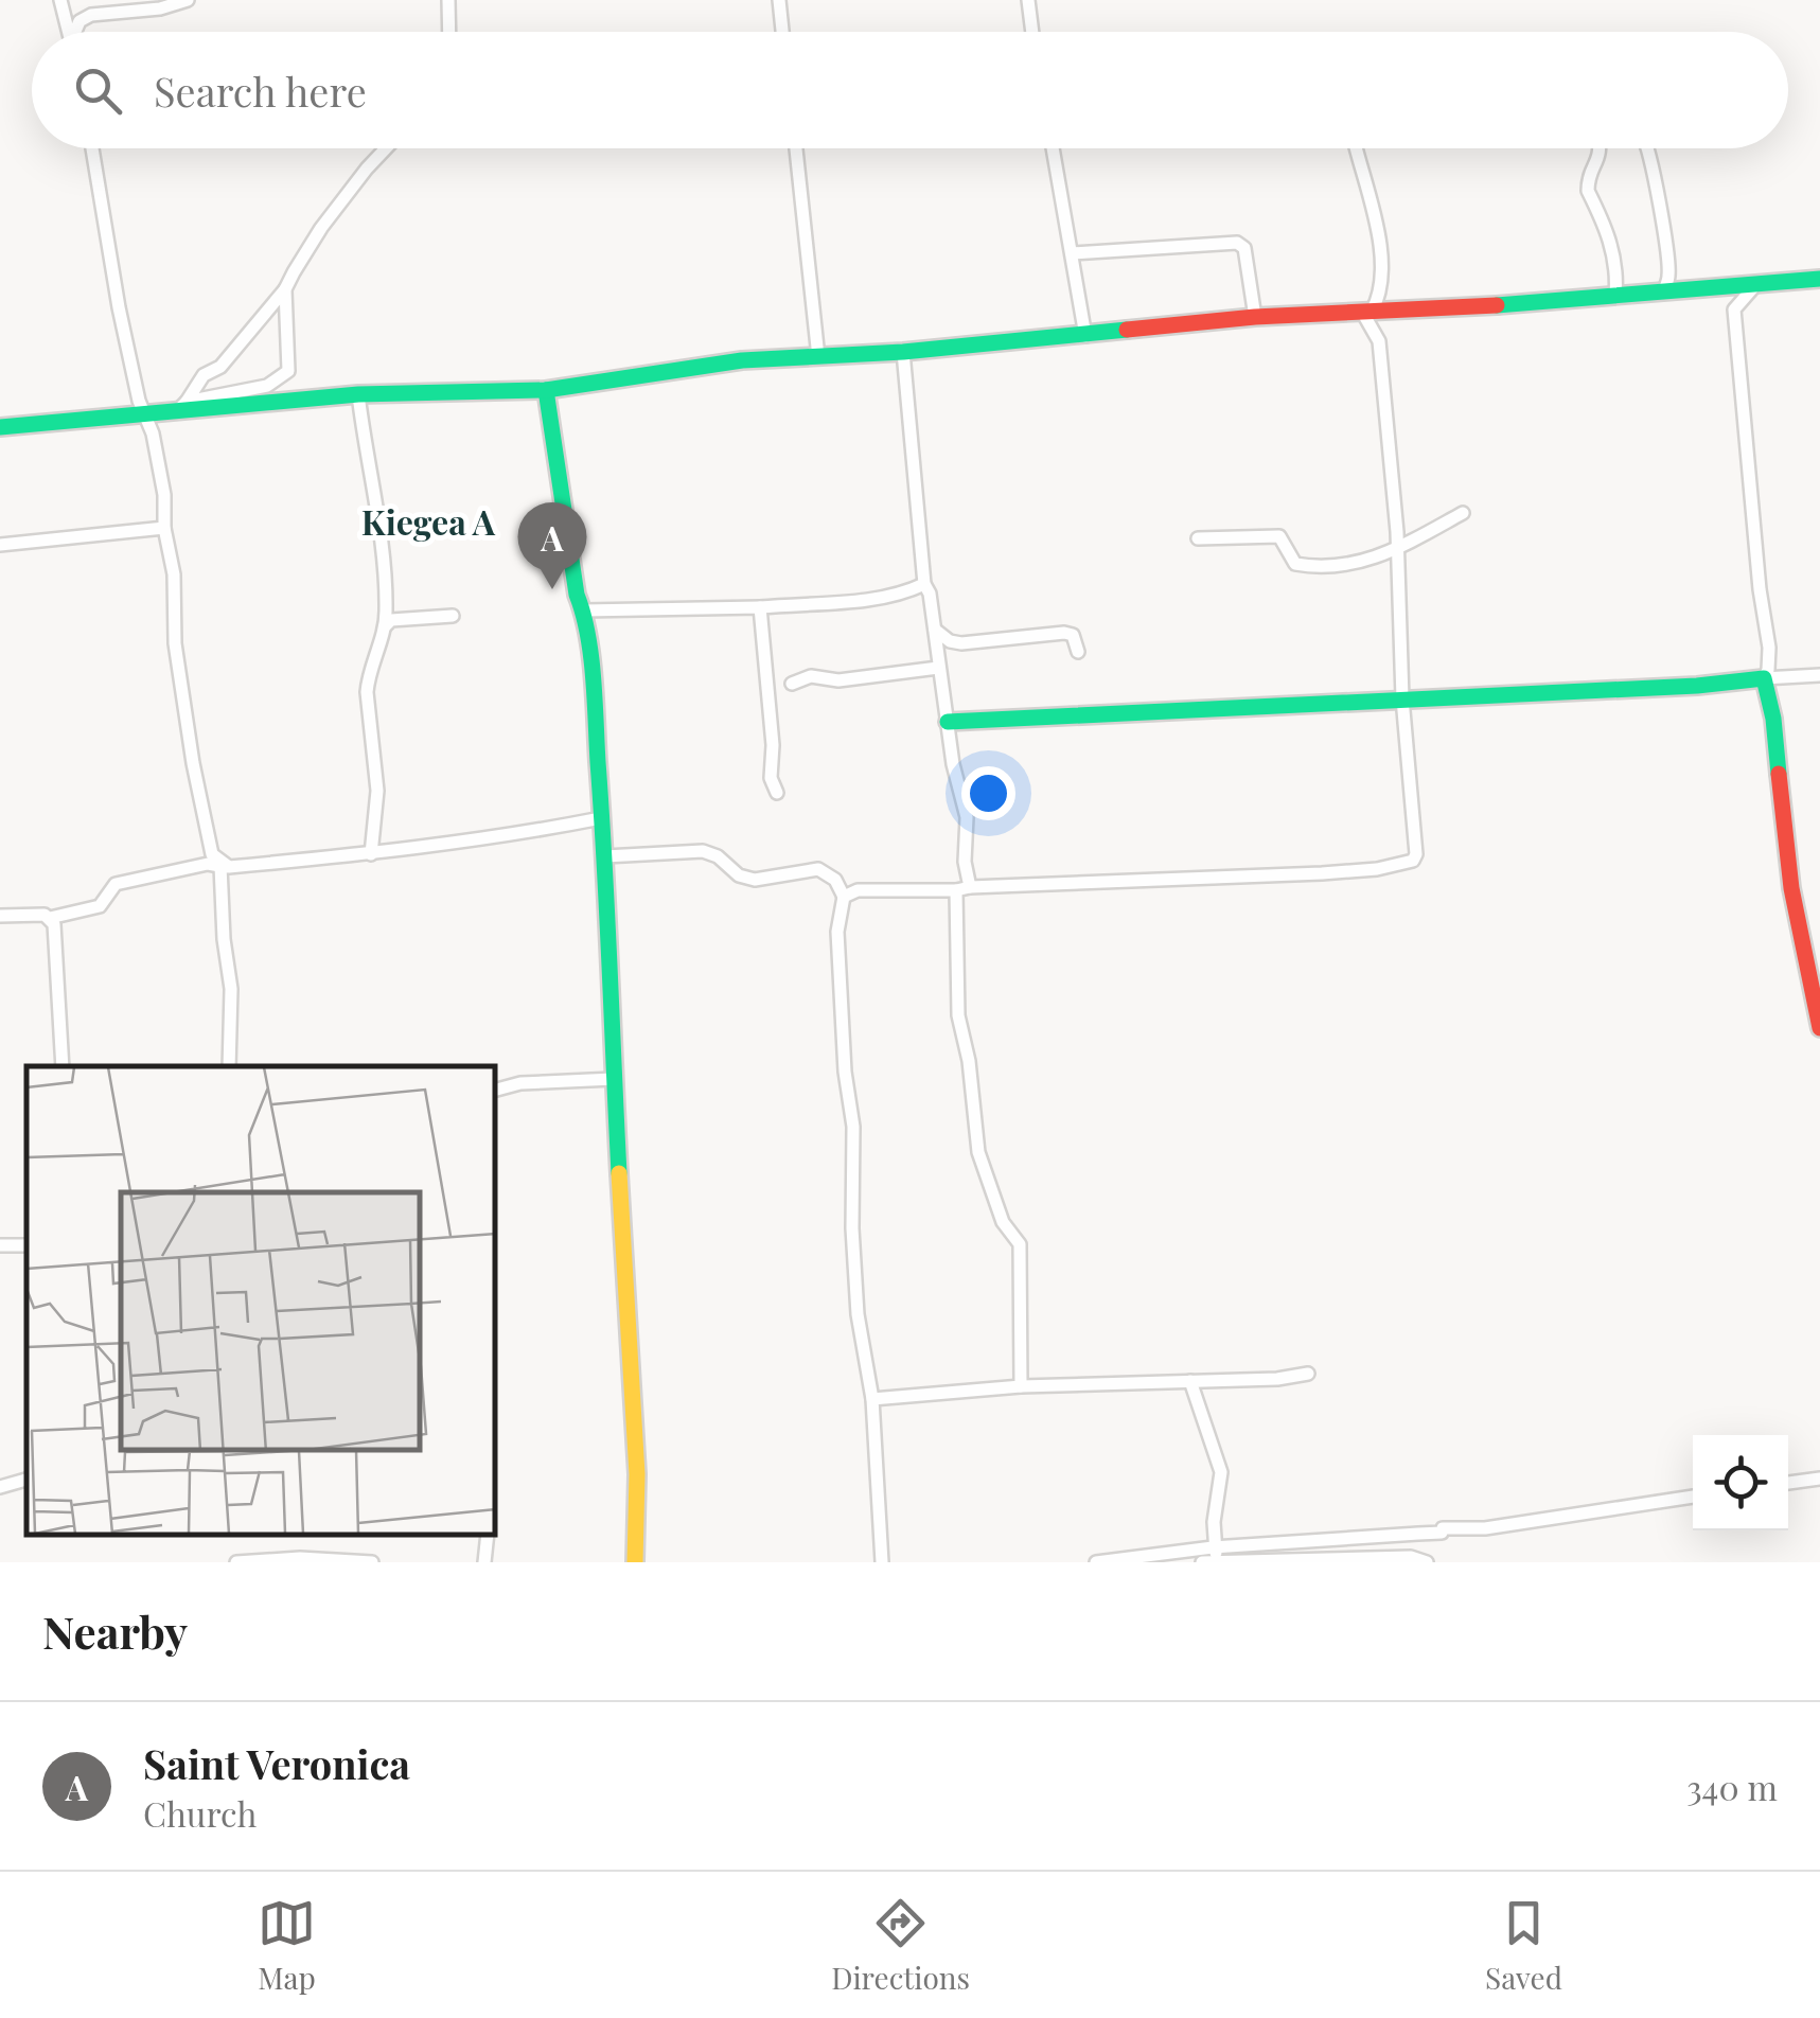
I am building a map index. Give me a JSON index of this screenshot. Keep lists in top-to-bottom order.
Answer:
{
  "districts": ["Kiegea A"],
  "page": {
    "search": "Search here",
    "pins": "A",
    "heading": "Nearby",
    "list": [
      {
        "mark": "A",
        "name": "Saint Veronica",
        "note": "Church",
        "value": "340 m"
      }
    ],
    "nav": ["Map", "Directions", "Saved"]
  }
}
